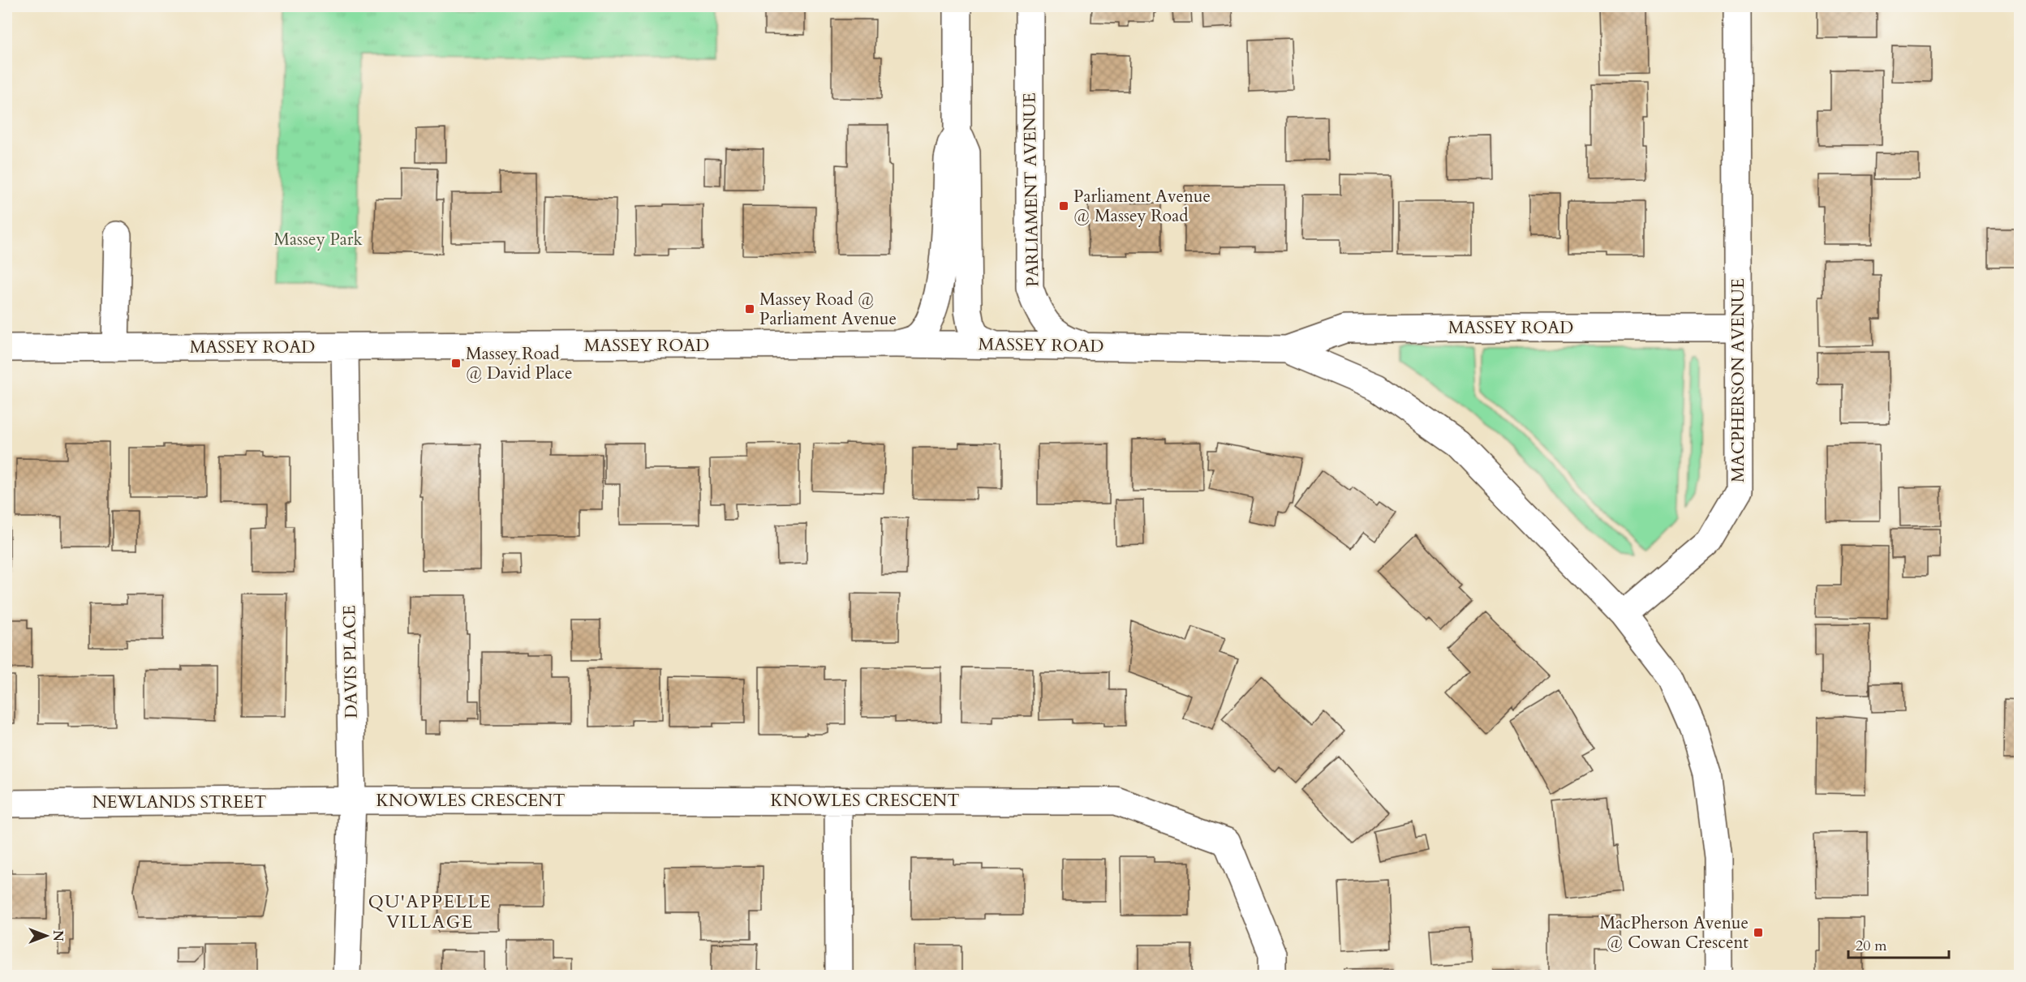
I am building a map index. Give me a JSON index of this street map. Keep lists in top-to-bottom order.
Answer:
{
  "streets": {
    "street": [
      "PARLIAMENT AVENUE",
      "MASSEY ROAD",
      "MACPHERSON AVENUE",
      "DAVIS PLACE",
      "KNOWLES CRESCENT",
      "NEWLANDS STREET"
    ]
  },
  "crossings": [
    ["PARLIAMENT AVENUE", "MASSEY ROAD"],
    ["MASSEY ROAD", "MACPHERSON AVENUE"],
    ["MASSEY ROAD", "DAVIS PLACE"],
    ["DAVIS PLACE", "KNOWLES CRESCENT"],
    ["DAVIS PLACE", "NEWLANDS STREET"],
    ["KNOWLES CRESCENT", "NEWLANDS STREET"]
  ],
  "districts": ["QU'APPELLE VILLAGE"],
  "parks": ["Massey Park"],
  "places": {
    "transit": [
      "Parliament Avenue @ Massey Road",
      "Massey Road @ Parliament Avenue",
      "Massey Road @ David Place",
      "MacPherson Avenue @ Cowan Crescent"
    ]
  },
  "scale_bar": "20 m",
  "north": "right"
}
